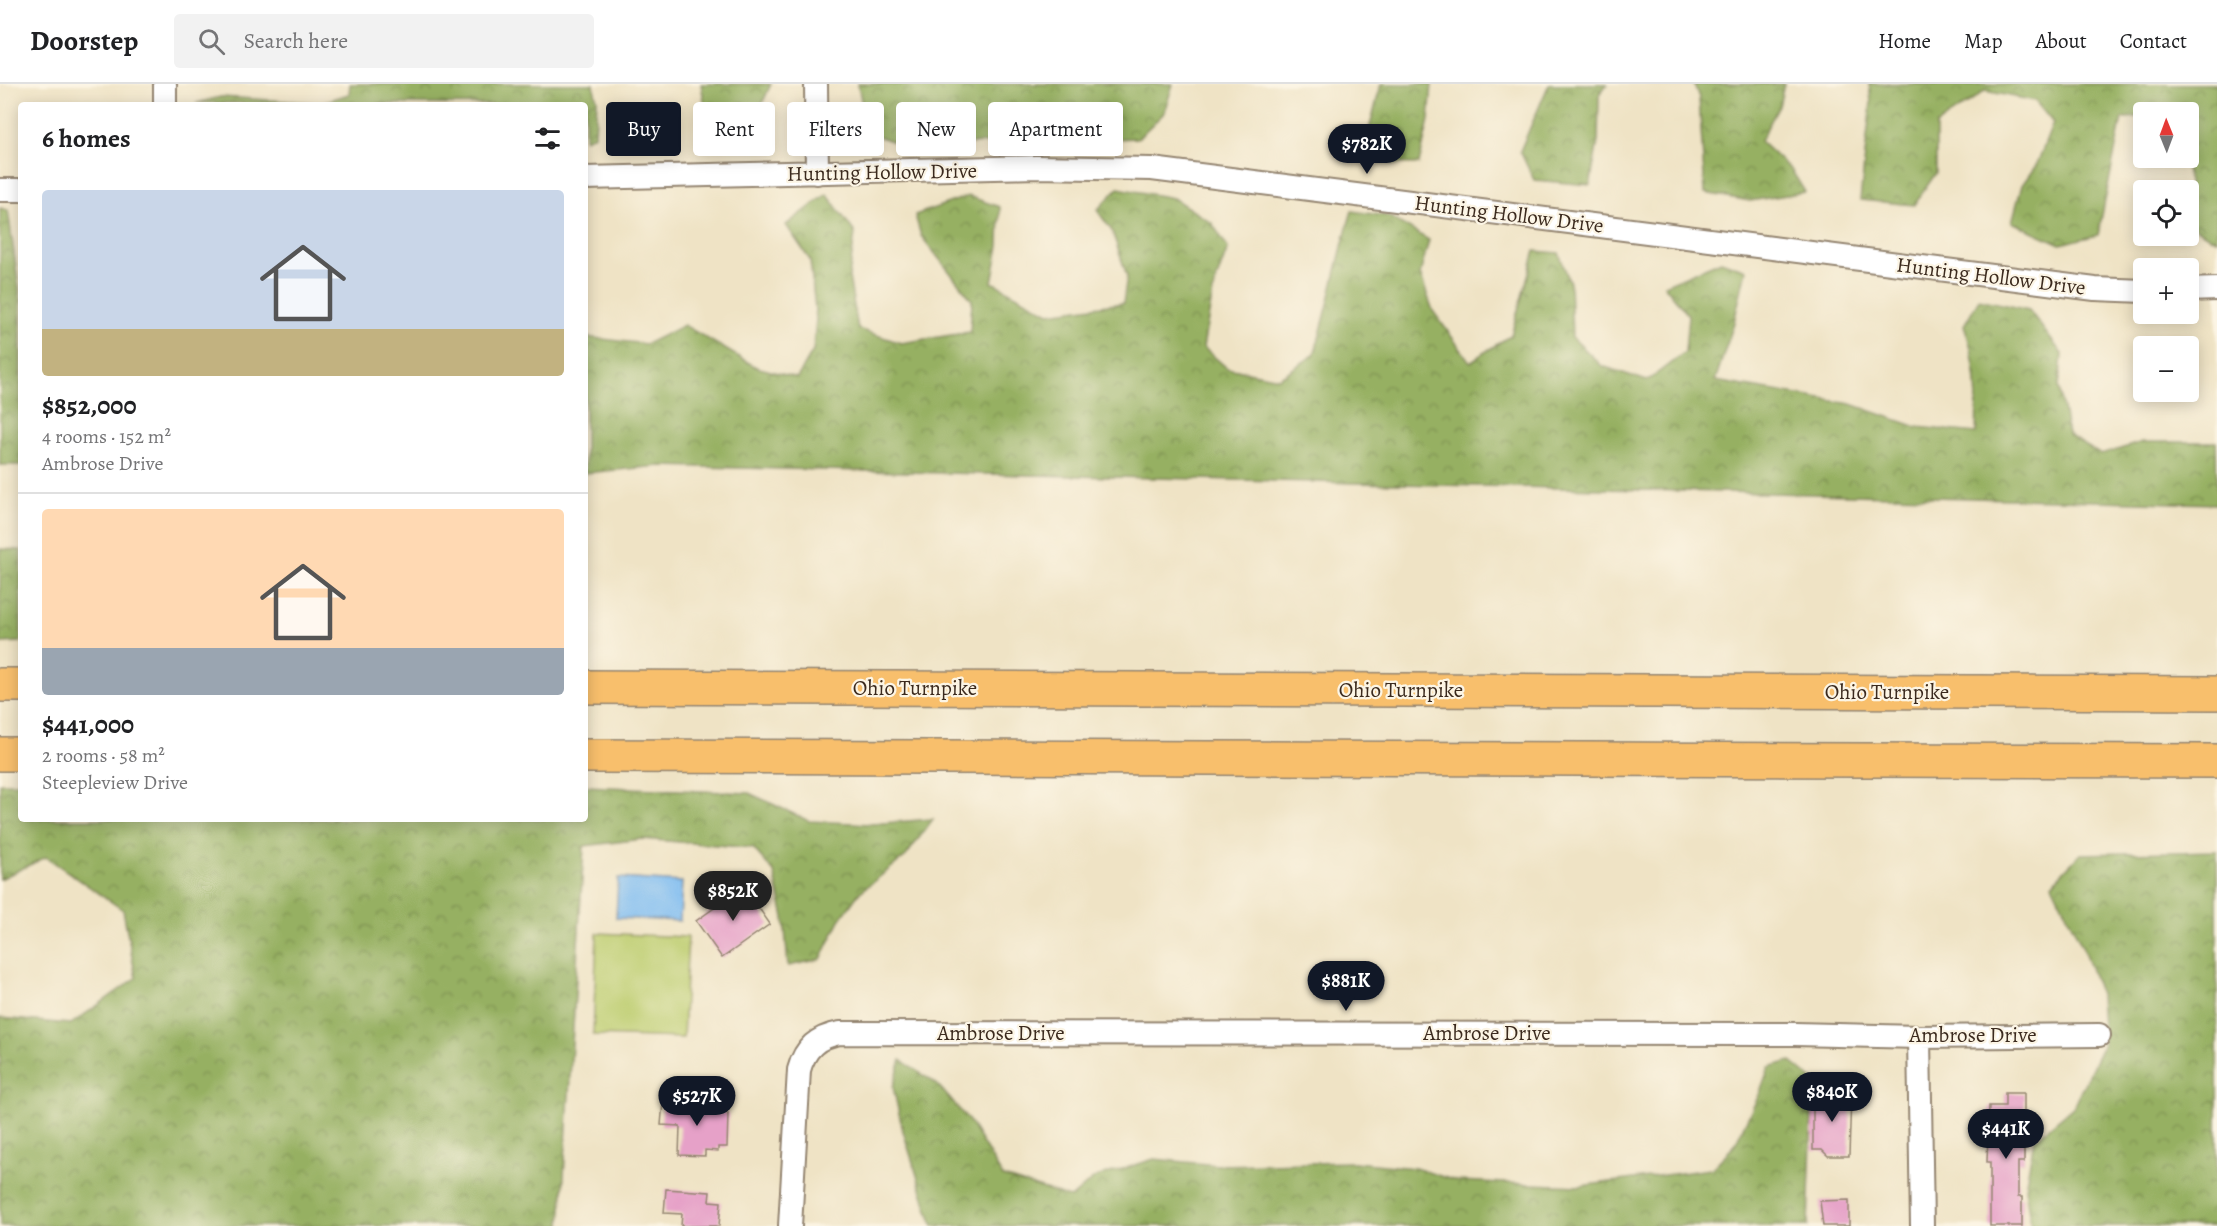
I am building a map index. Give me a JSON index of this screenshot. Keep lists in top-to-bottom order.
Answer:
{
  "streets": {
    "highway": ["Ohio Turnpike"],
    "street": ["Hunting Hollow Drive", "Ambrose Drive"]
  },
  "north": "top",
  "page": {
    "header": "Doorstep",
    "search": "Search here",
    "nav": [
      "Home",
      "Map",
      "About",
      "Contact"
    ],
    "map_buttons": ["+", "−"],
    "chip": [
      "Buy",
      "Rent",
      "Filters",
      "New",
      "Apartment"
    ],
    "heading": "6 homes",
    "price": [
      "$782K",
      "$852K",
      "$881K",
      "$840K",
      "$527K",
      "$441K"
    ],
    "list": [
      {
        "name": "$852,000",
        "note": "4 rooms · 152 m² · Ambrose Drive"
      },
      {
        "name": "$441,000",
        "note": "2 rooms · 58 m² · Steepleview Drive"
      }
    ]
  }
}
